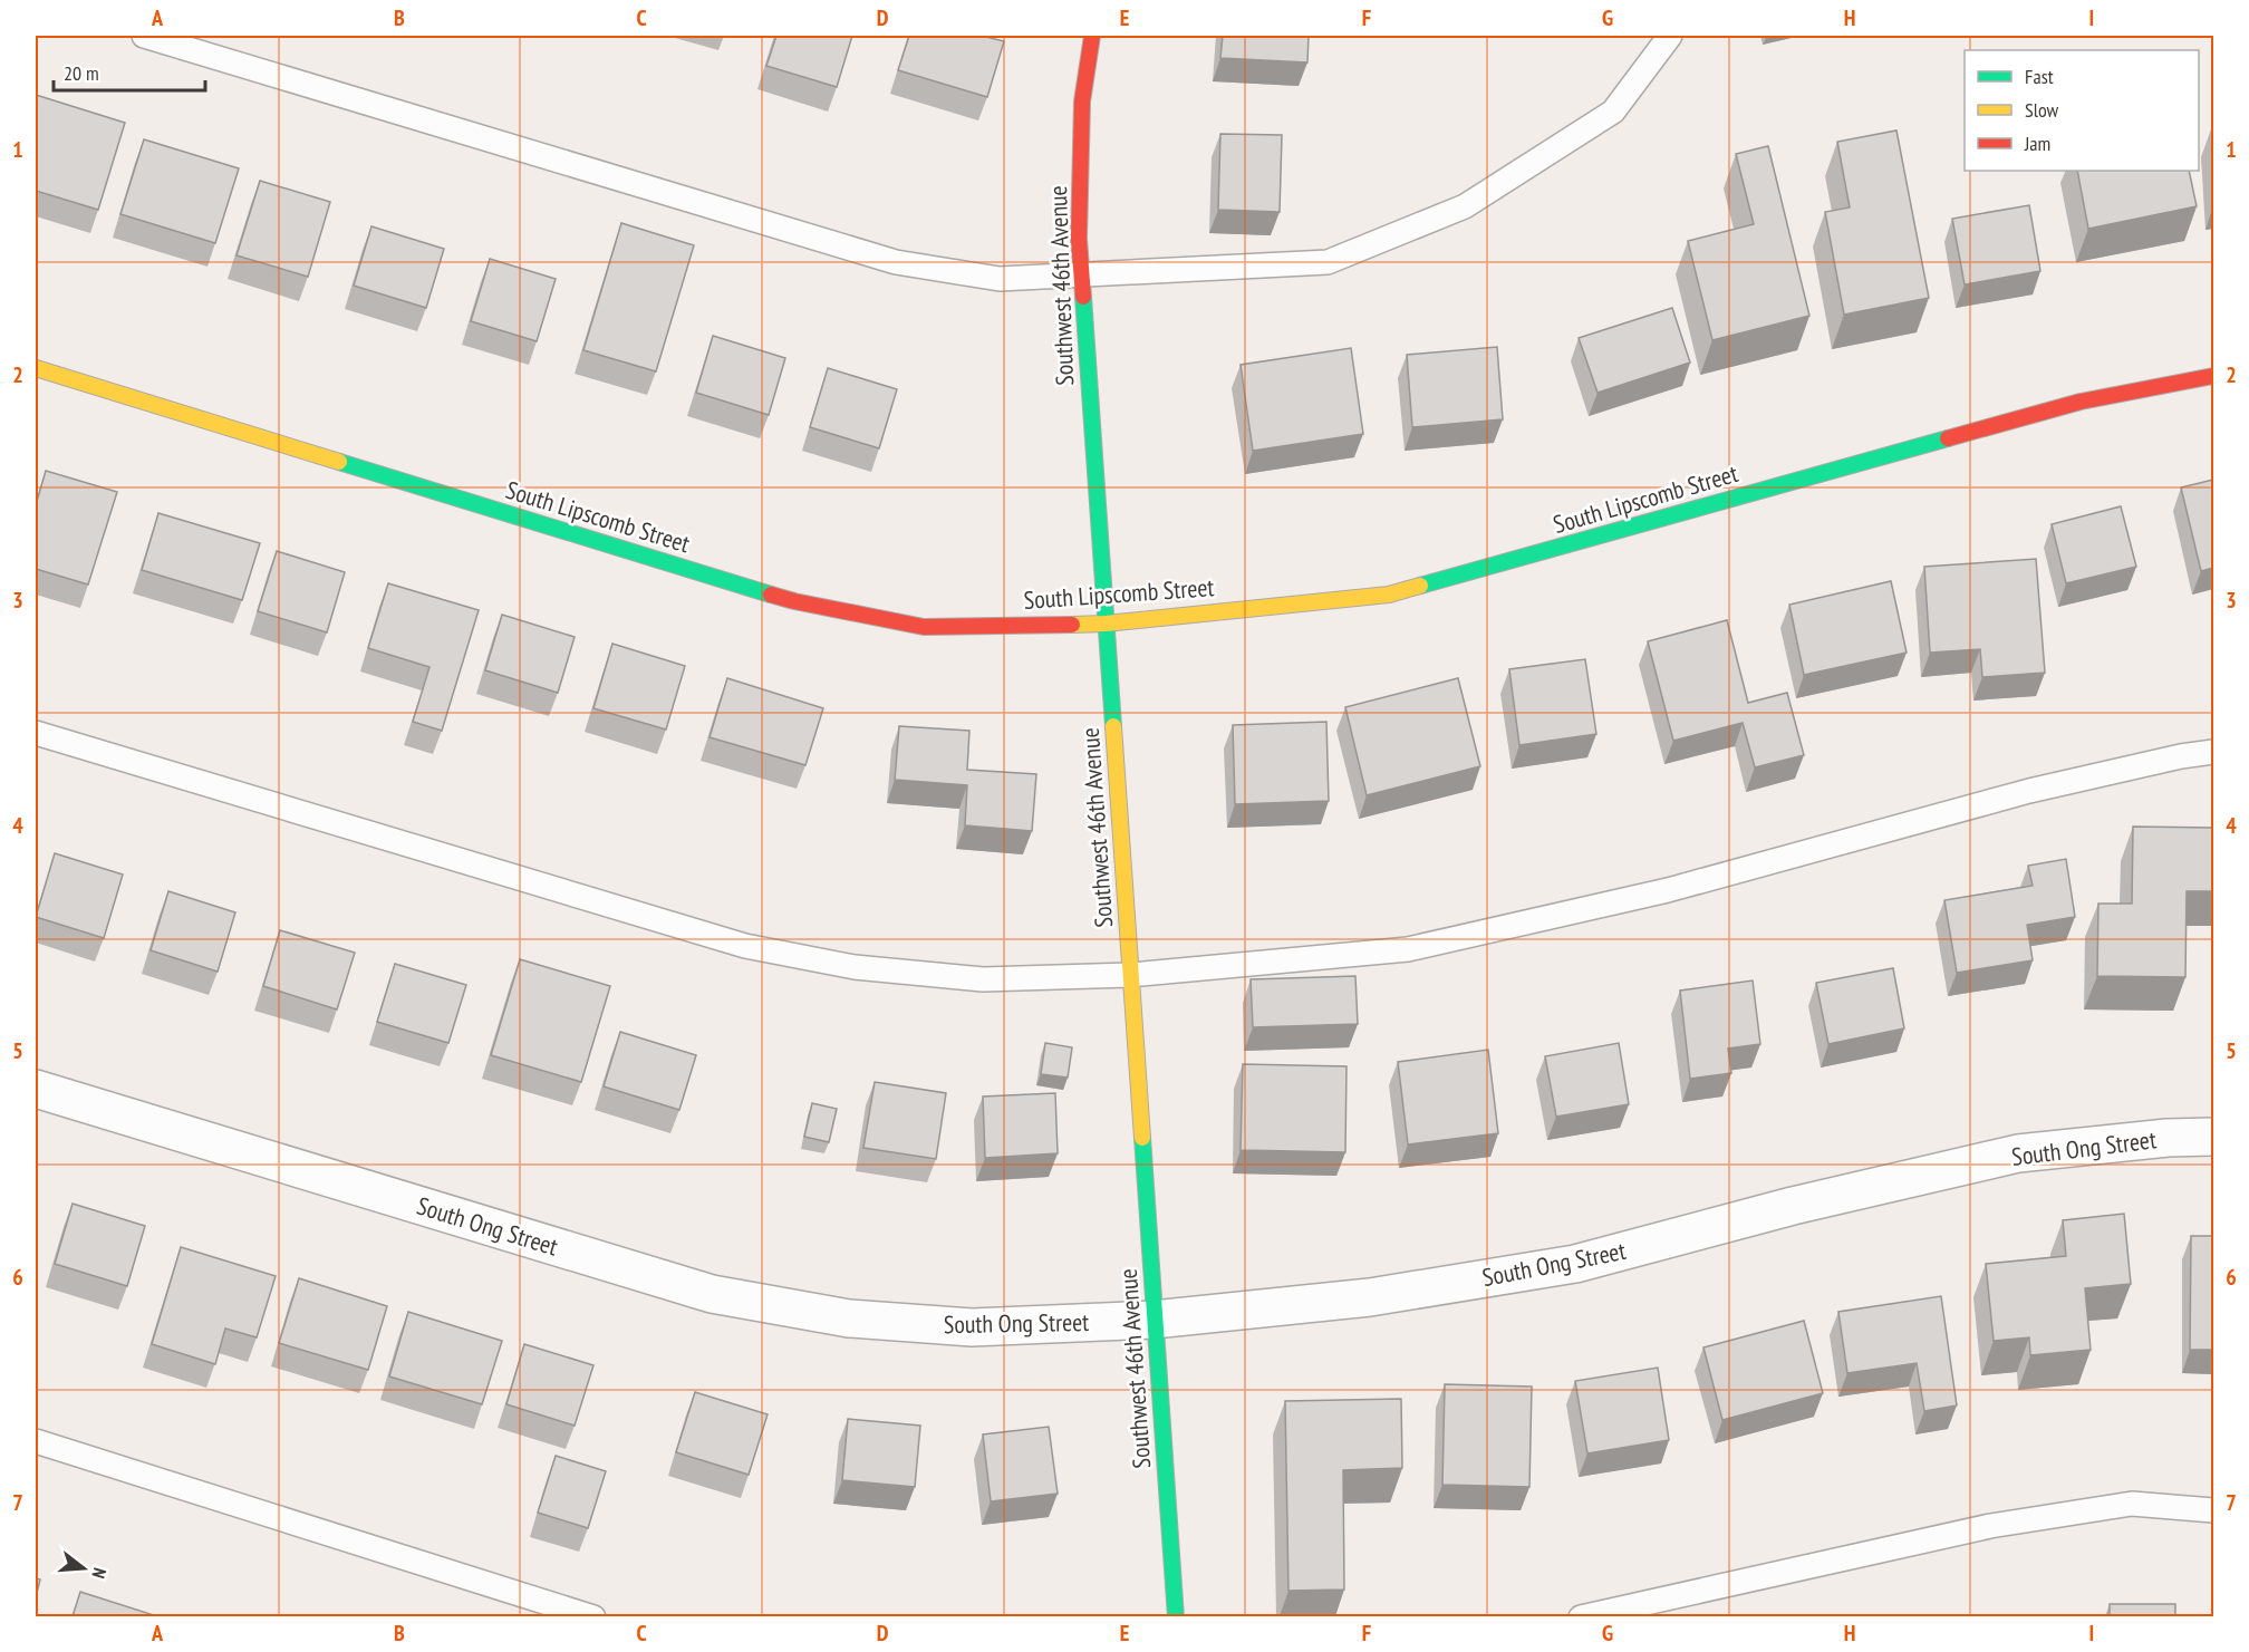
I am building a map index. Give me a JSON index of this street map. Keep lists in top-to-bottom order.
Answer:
{
  "streets": {
    "street": ["Southwest 46th Avenue", "South Lipscomb Street", "South Ong Street"]
  },
  "crossings": [
    ["Southwest 46th Avenue", "South Lipscomb Street"],
    ["Southwest 46th Avenue", "South Ong Street"]
  ],
  "legend": ["Fast", "Slow", "Jam"],
  "scale_bar": "20 m",
  "north": "right",
  "grid": {
    "columns": [
      "A",
      "B",
      "C",
      "D",
      "E",
      "F",
      "G",
      "H",
      "I"
    ],
    "rows": [
      "1",
      "2",
      "3",
      "4",
      "5",
      "6",
      "7"
    ]
  }
}
